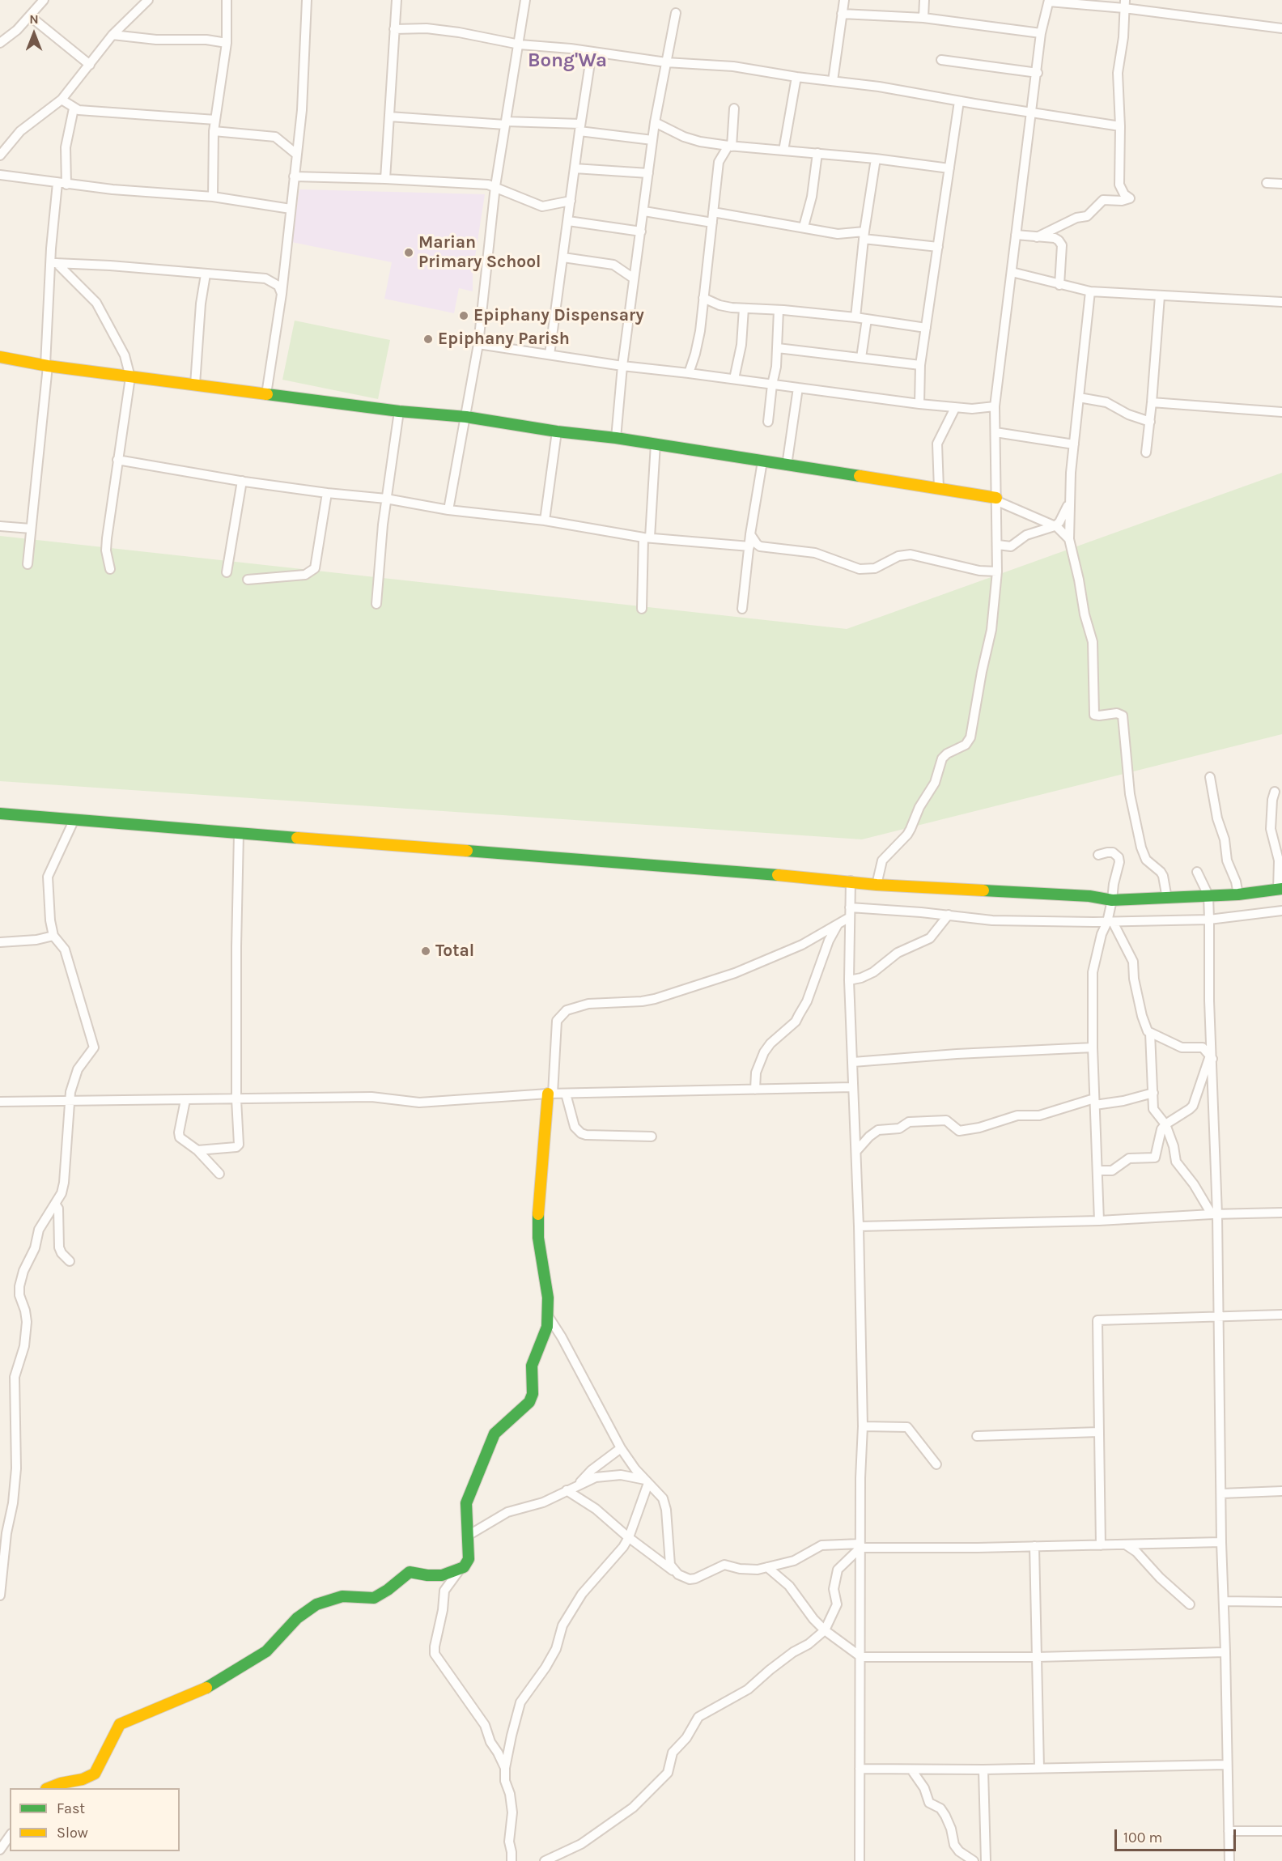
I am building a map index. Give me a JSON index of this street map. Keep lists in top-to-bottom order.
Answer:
{
  "districts": ["Bong'Wa"],
  "places": [
    "Marian Primary School",
    "Epiphany Dispensary",
    "Epiphany Parish",
    "Total"
  ],
  "legend": ["Fast", "Slow"],
  "scale_bar": "100 m",
  "north": "top"
}
